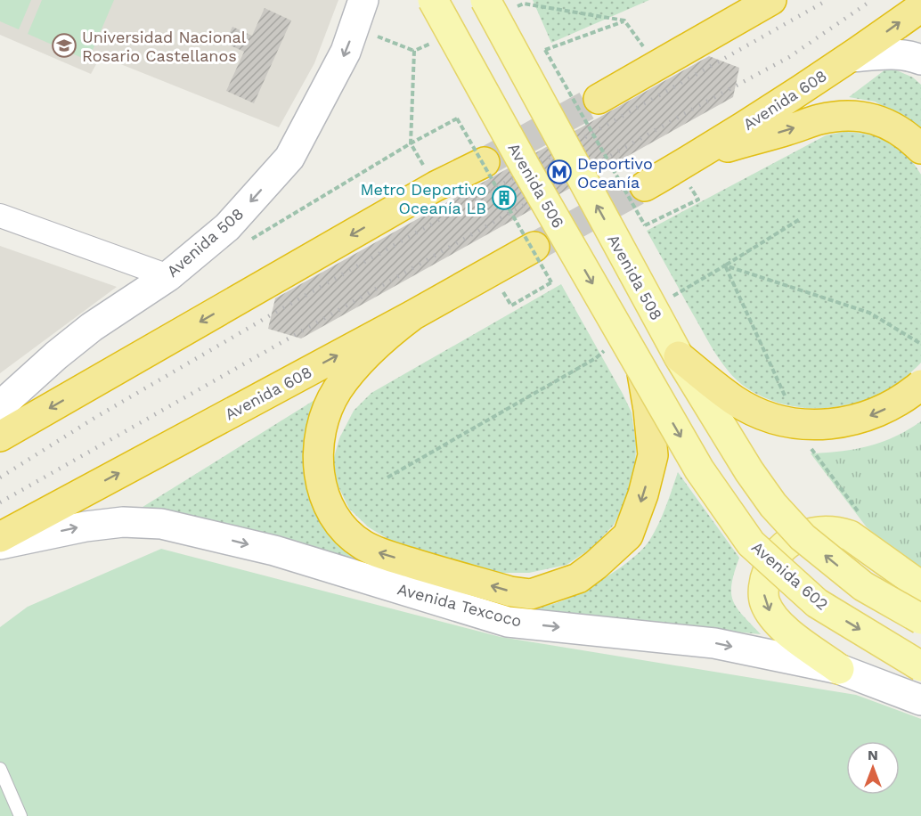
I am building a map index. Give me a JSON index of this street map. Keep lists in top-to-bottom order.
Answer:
{
  "streets": {
    "highway": ["Avenida 608"],
    "main road": [
      "Avenida 506",
      "Avenida 508",
      "Avenida 602",
      "Avenida Texcoco"
    ]
  },
  "crossings": [
    ["Avenida 506", "Avenida 602"]
  ],
  "one_way": ["Avenida 506", "Avenida Texcoco"],
  "places": {
    "school or university": ["Universidad Nacional Rosario Castellanos"],
    "metro station": ["Deportivo Oceanía"],
    "building": ["Metro Deportivo Oceanía LB"]
  },
  "north": "top"
}
